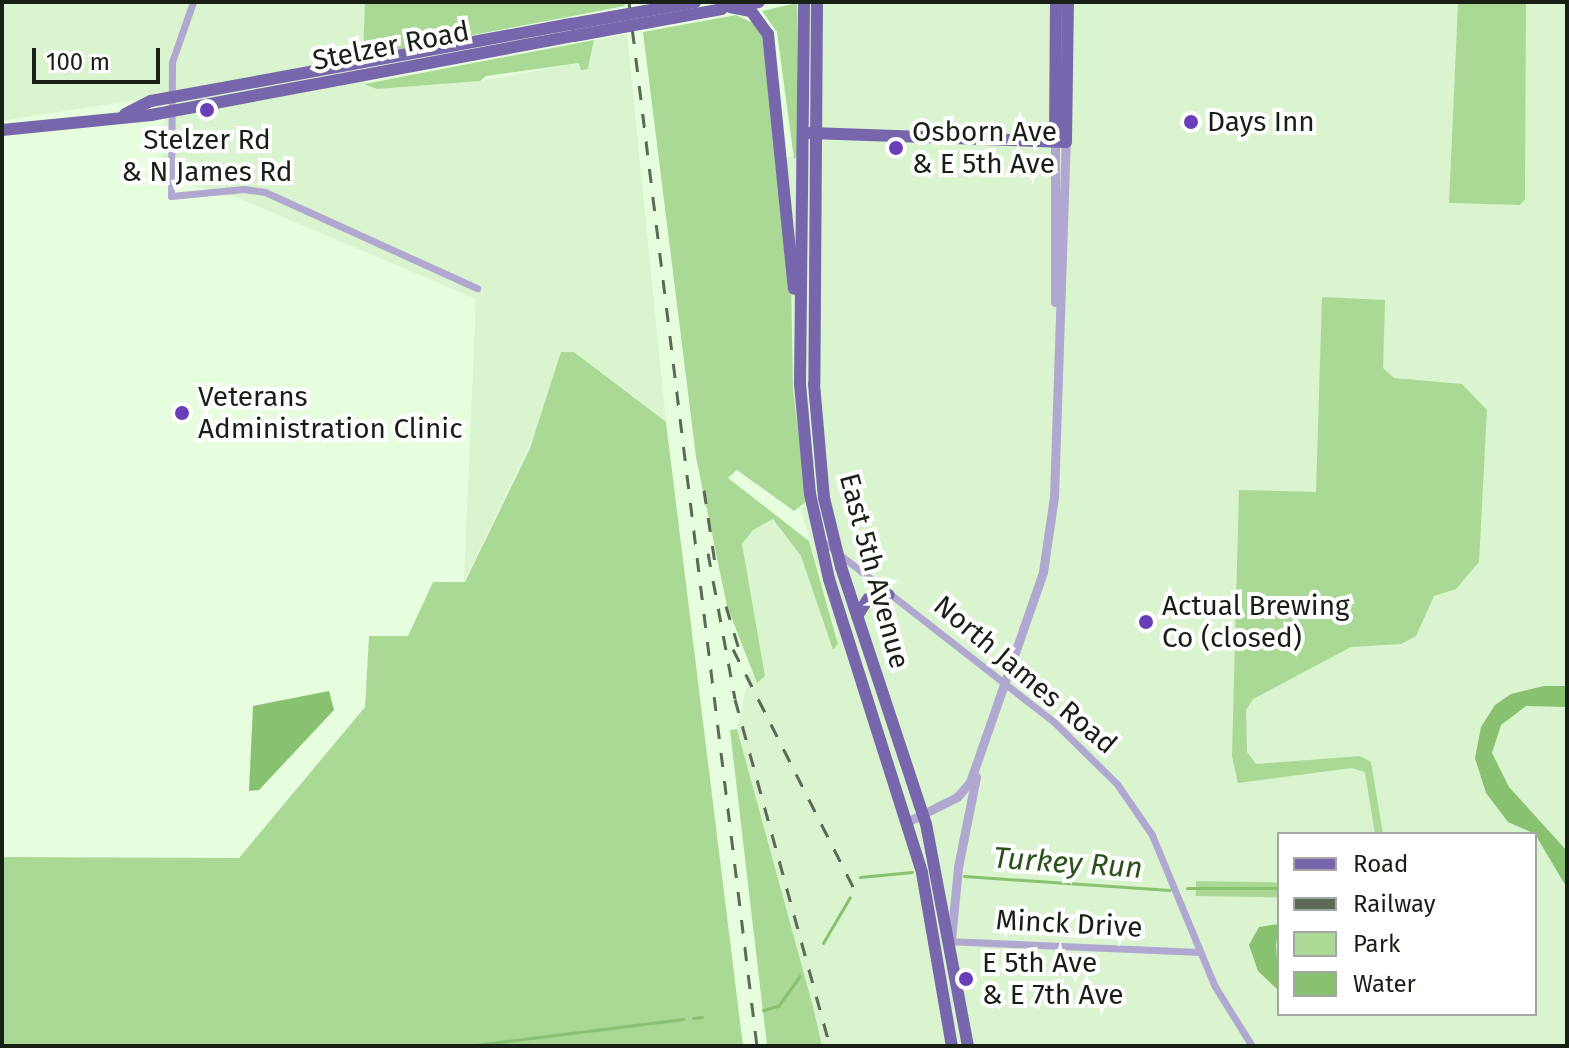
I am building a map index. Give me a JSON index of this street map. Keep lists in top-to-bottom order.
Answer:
{
  "streets": {
    "main road": ["Stelzer Road", "East 5th Avenue"],
    "street": ["North James Road", "Minck Drive"]
  },
  "crossings": [
    ["East 5th Avenue", "North James Road"],
    ["East 5th Avenue", "Minck Drive"],
    ["North James Road", "Minck Drive"]
  ],
  "water": ["Turkey Run"],
  "places": [
    "Stelzer Rd & N James Rd",
    "Days Inn",
    "Osborn Ave & E 5th Ave",
    "Veterans Administration Clinic",
    "Actual Brewing Co (closed)",
    "E 5th Ave & E 7th Ave"
  ],
  "legend": [
    "Road",
    "Railway",
    "Park",
    "Water"
  ],
  "scale_bar": "100 m"
}
